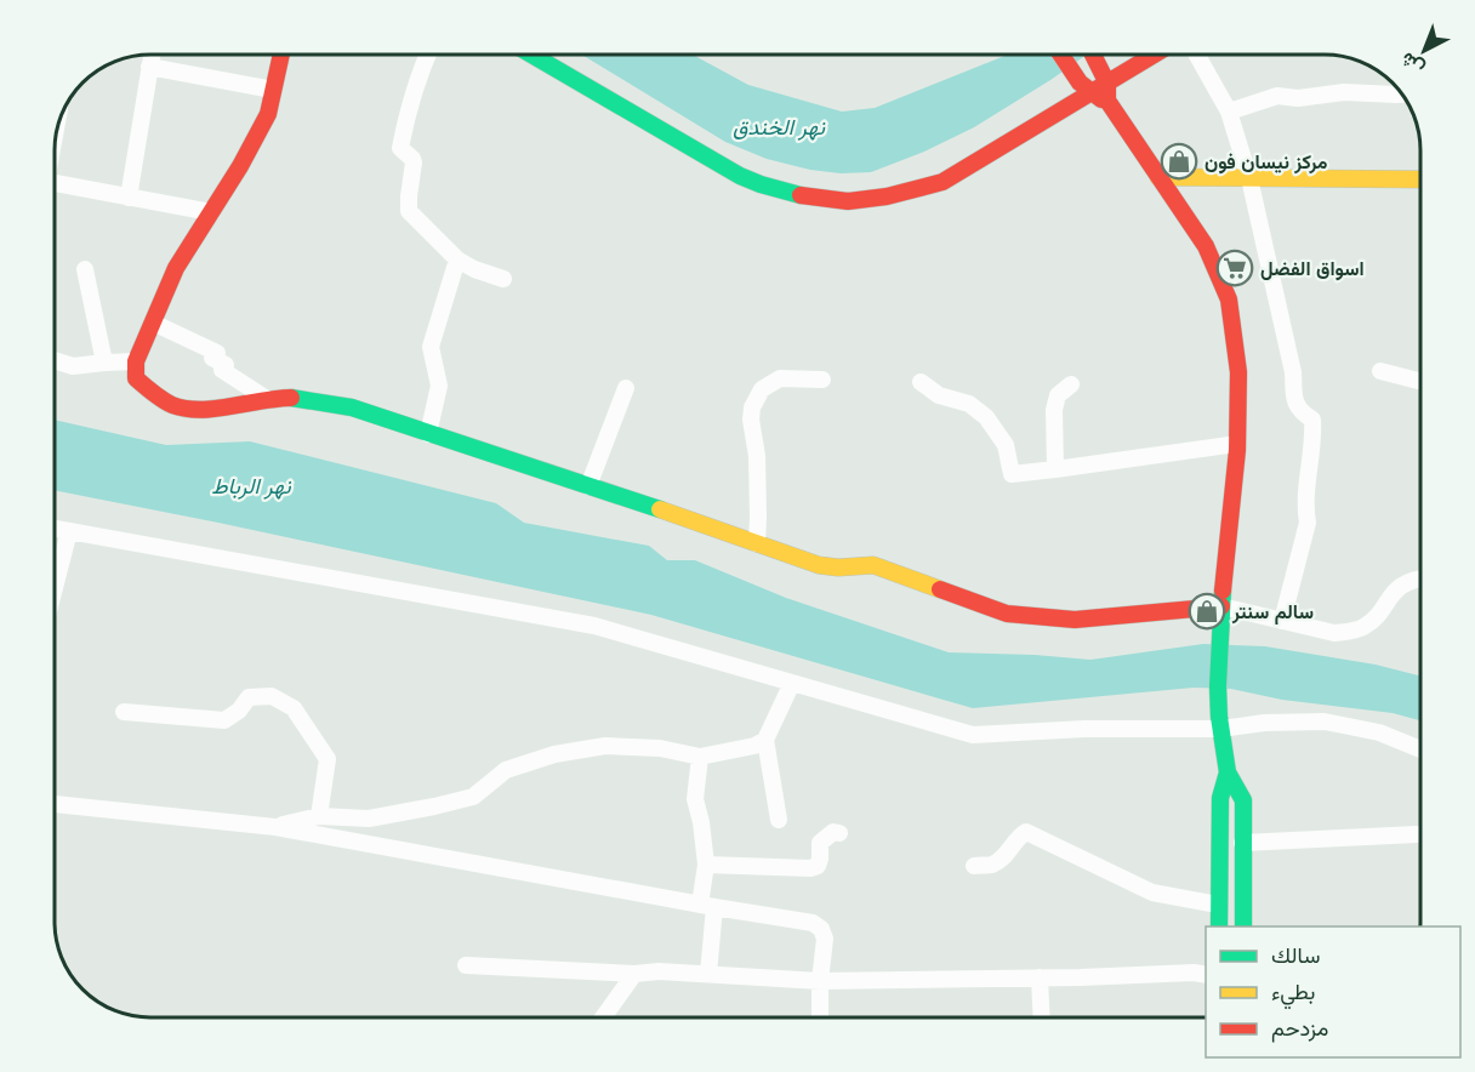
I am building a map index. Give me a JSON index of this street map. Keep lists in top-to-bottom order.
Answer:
{
  "water": ["نهر الخندق", "نهر الرباط"],
  "places": {
    "shop": ["مركز نيسان فون", "سالم سنتر"],
    "supermarket": ["اسواق الفضل"]
  },
  "legend": ["سالك", "بطيء", "مزدحم"],
  "north": "bottom left"
}
